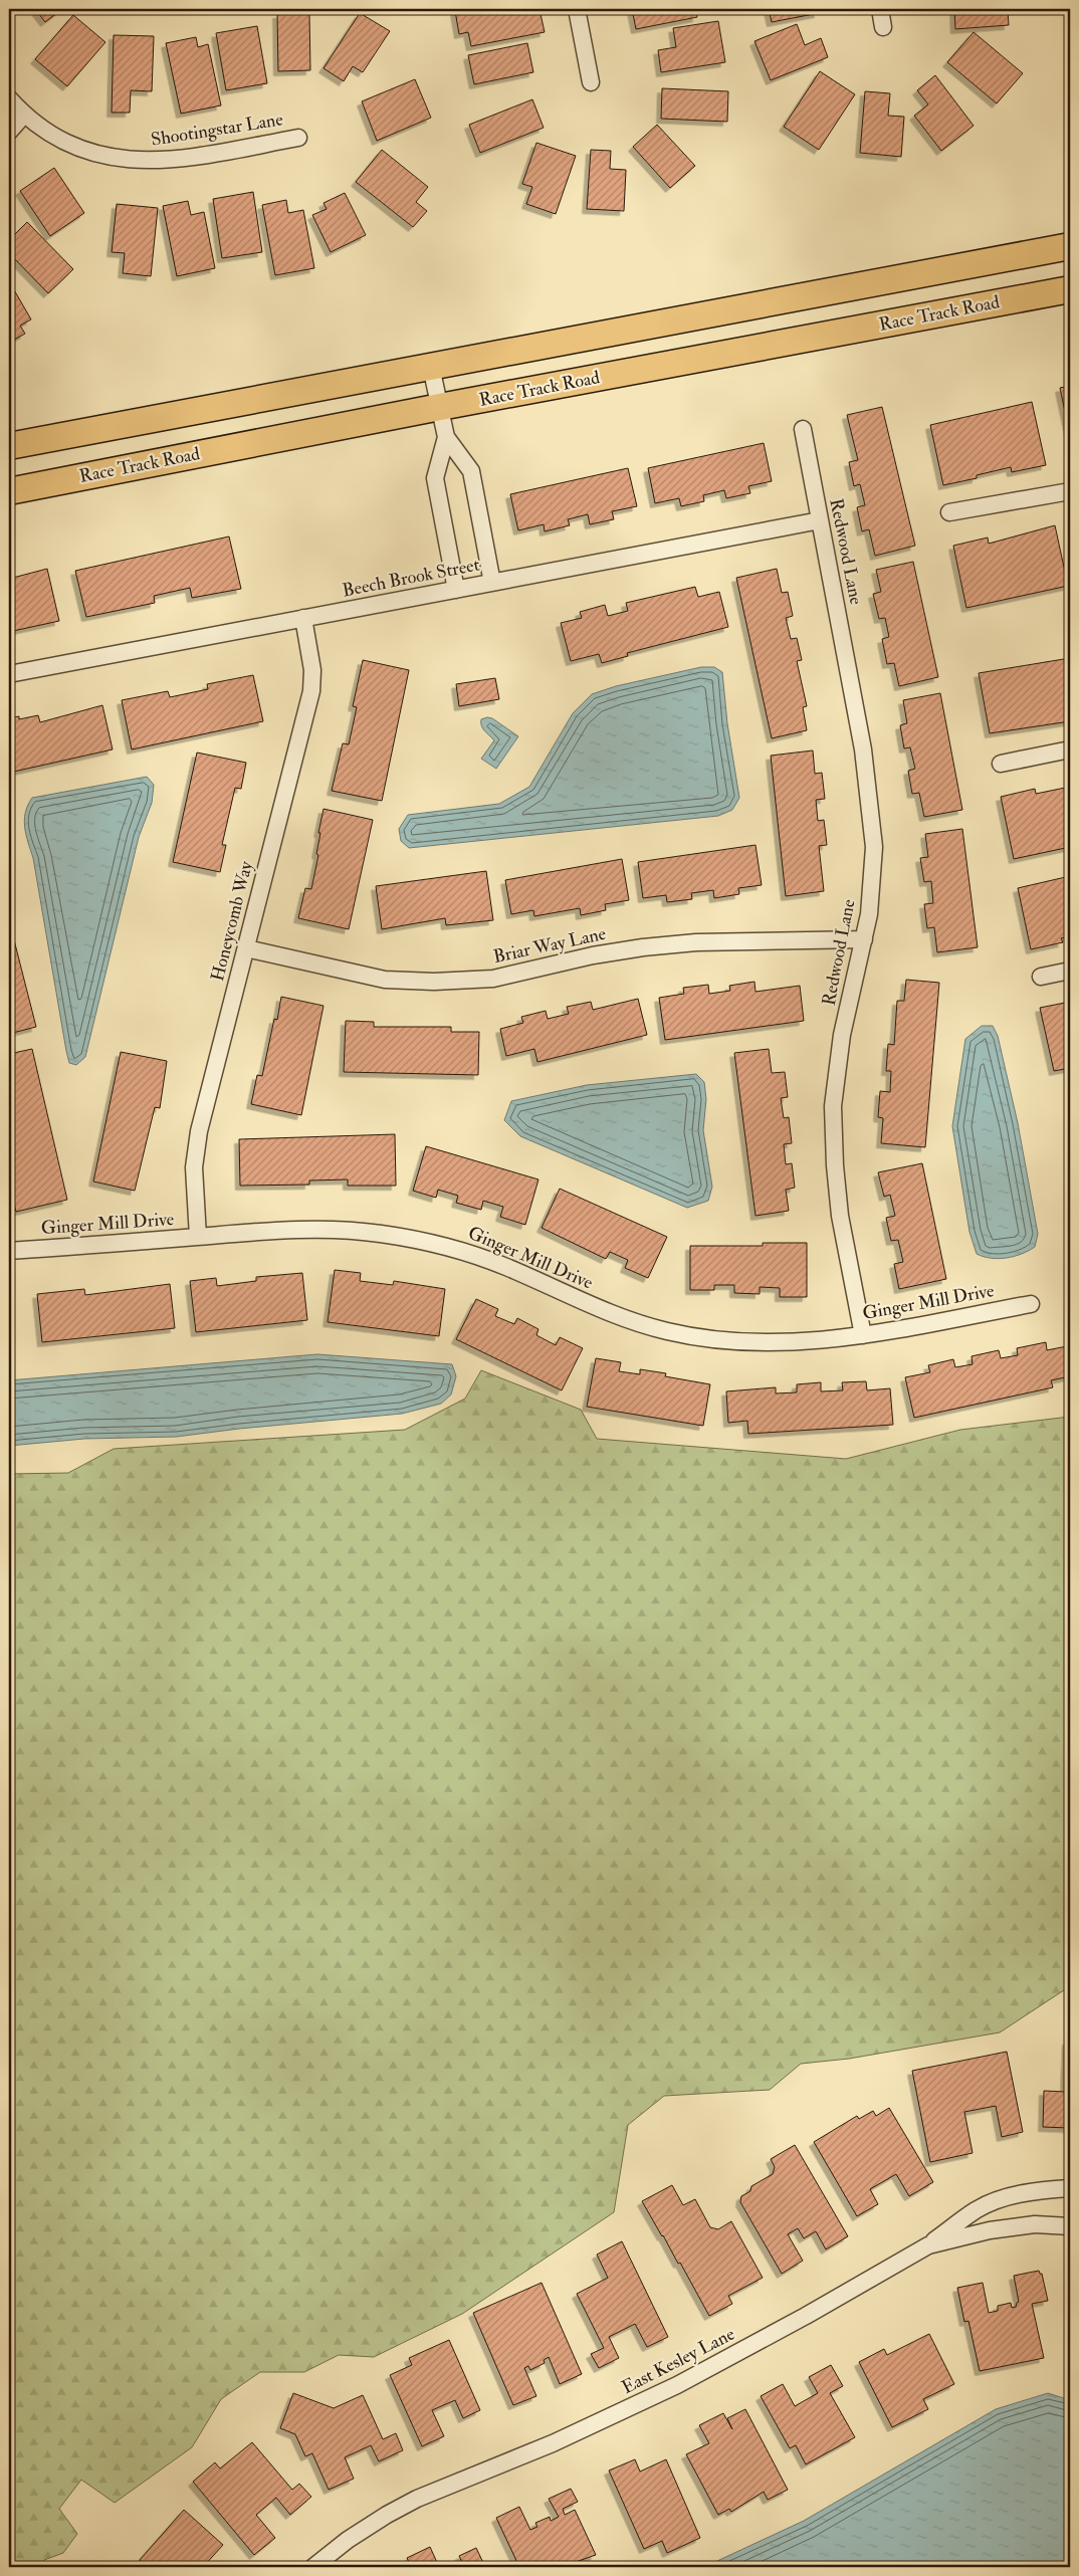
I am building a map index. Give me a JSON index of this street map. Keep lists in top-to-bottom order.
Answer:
{
  "streets": {
    "main road": ["Race Track Road"],
    "street": [
      "Shootingstar Lane",
      "Redwood Lane",
      "Beech Brook Street",
      "Honeycomb Way",
      "Briar Way Lane",
      "Ginger Mill Drive",
      "East Kesley Lane"
    ]
  },
  "crossings": [
    ["Redwood Lane", "Beech Brook Street"],
    ["Redwood Lane", "Briar Way Lane"],
    ["Redwood Lane", "Ginger Mill Drive"],
    ["Beech Brook Street", "Honeycomb Way"],
    ["Honeycomb Way", "Briar Way Lane"],
    ["Honeycomb Way", "Ginger Mill Drive"]
  ]
}
